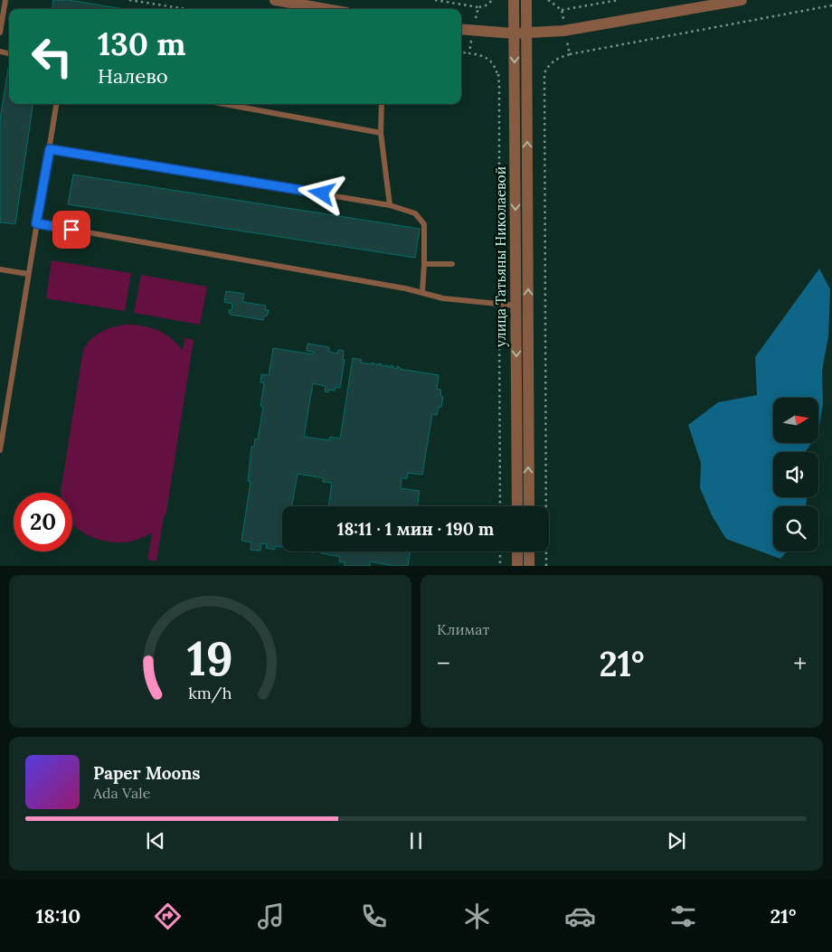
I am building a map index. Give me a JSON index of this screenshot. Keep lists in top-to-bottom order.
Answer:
{
  "streets": {
    "street": ["улица Татьяны Николаевой"]
  },
  "north": "right",
  "page": {
    "turn": ["130 m", "Налево"],
    "limit": "20",
    "trip": "18:11 · 1 мин · 190 m",
    "tile": "Климат",
    "heat": ["−", "21°", "+"],
    "song": ["Paper Moons", "Ada Vale"],
    "tabs": ["18:10", "21°"],
    "gauge": ["19", "km/h"]
  }
}
